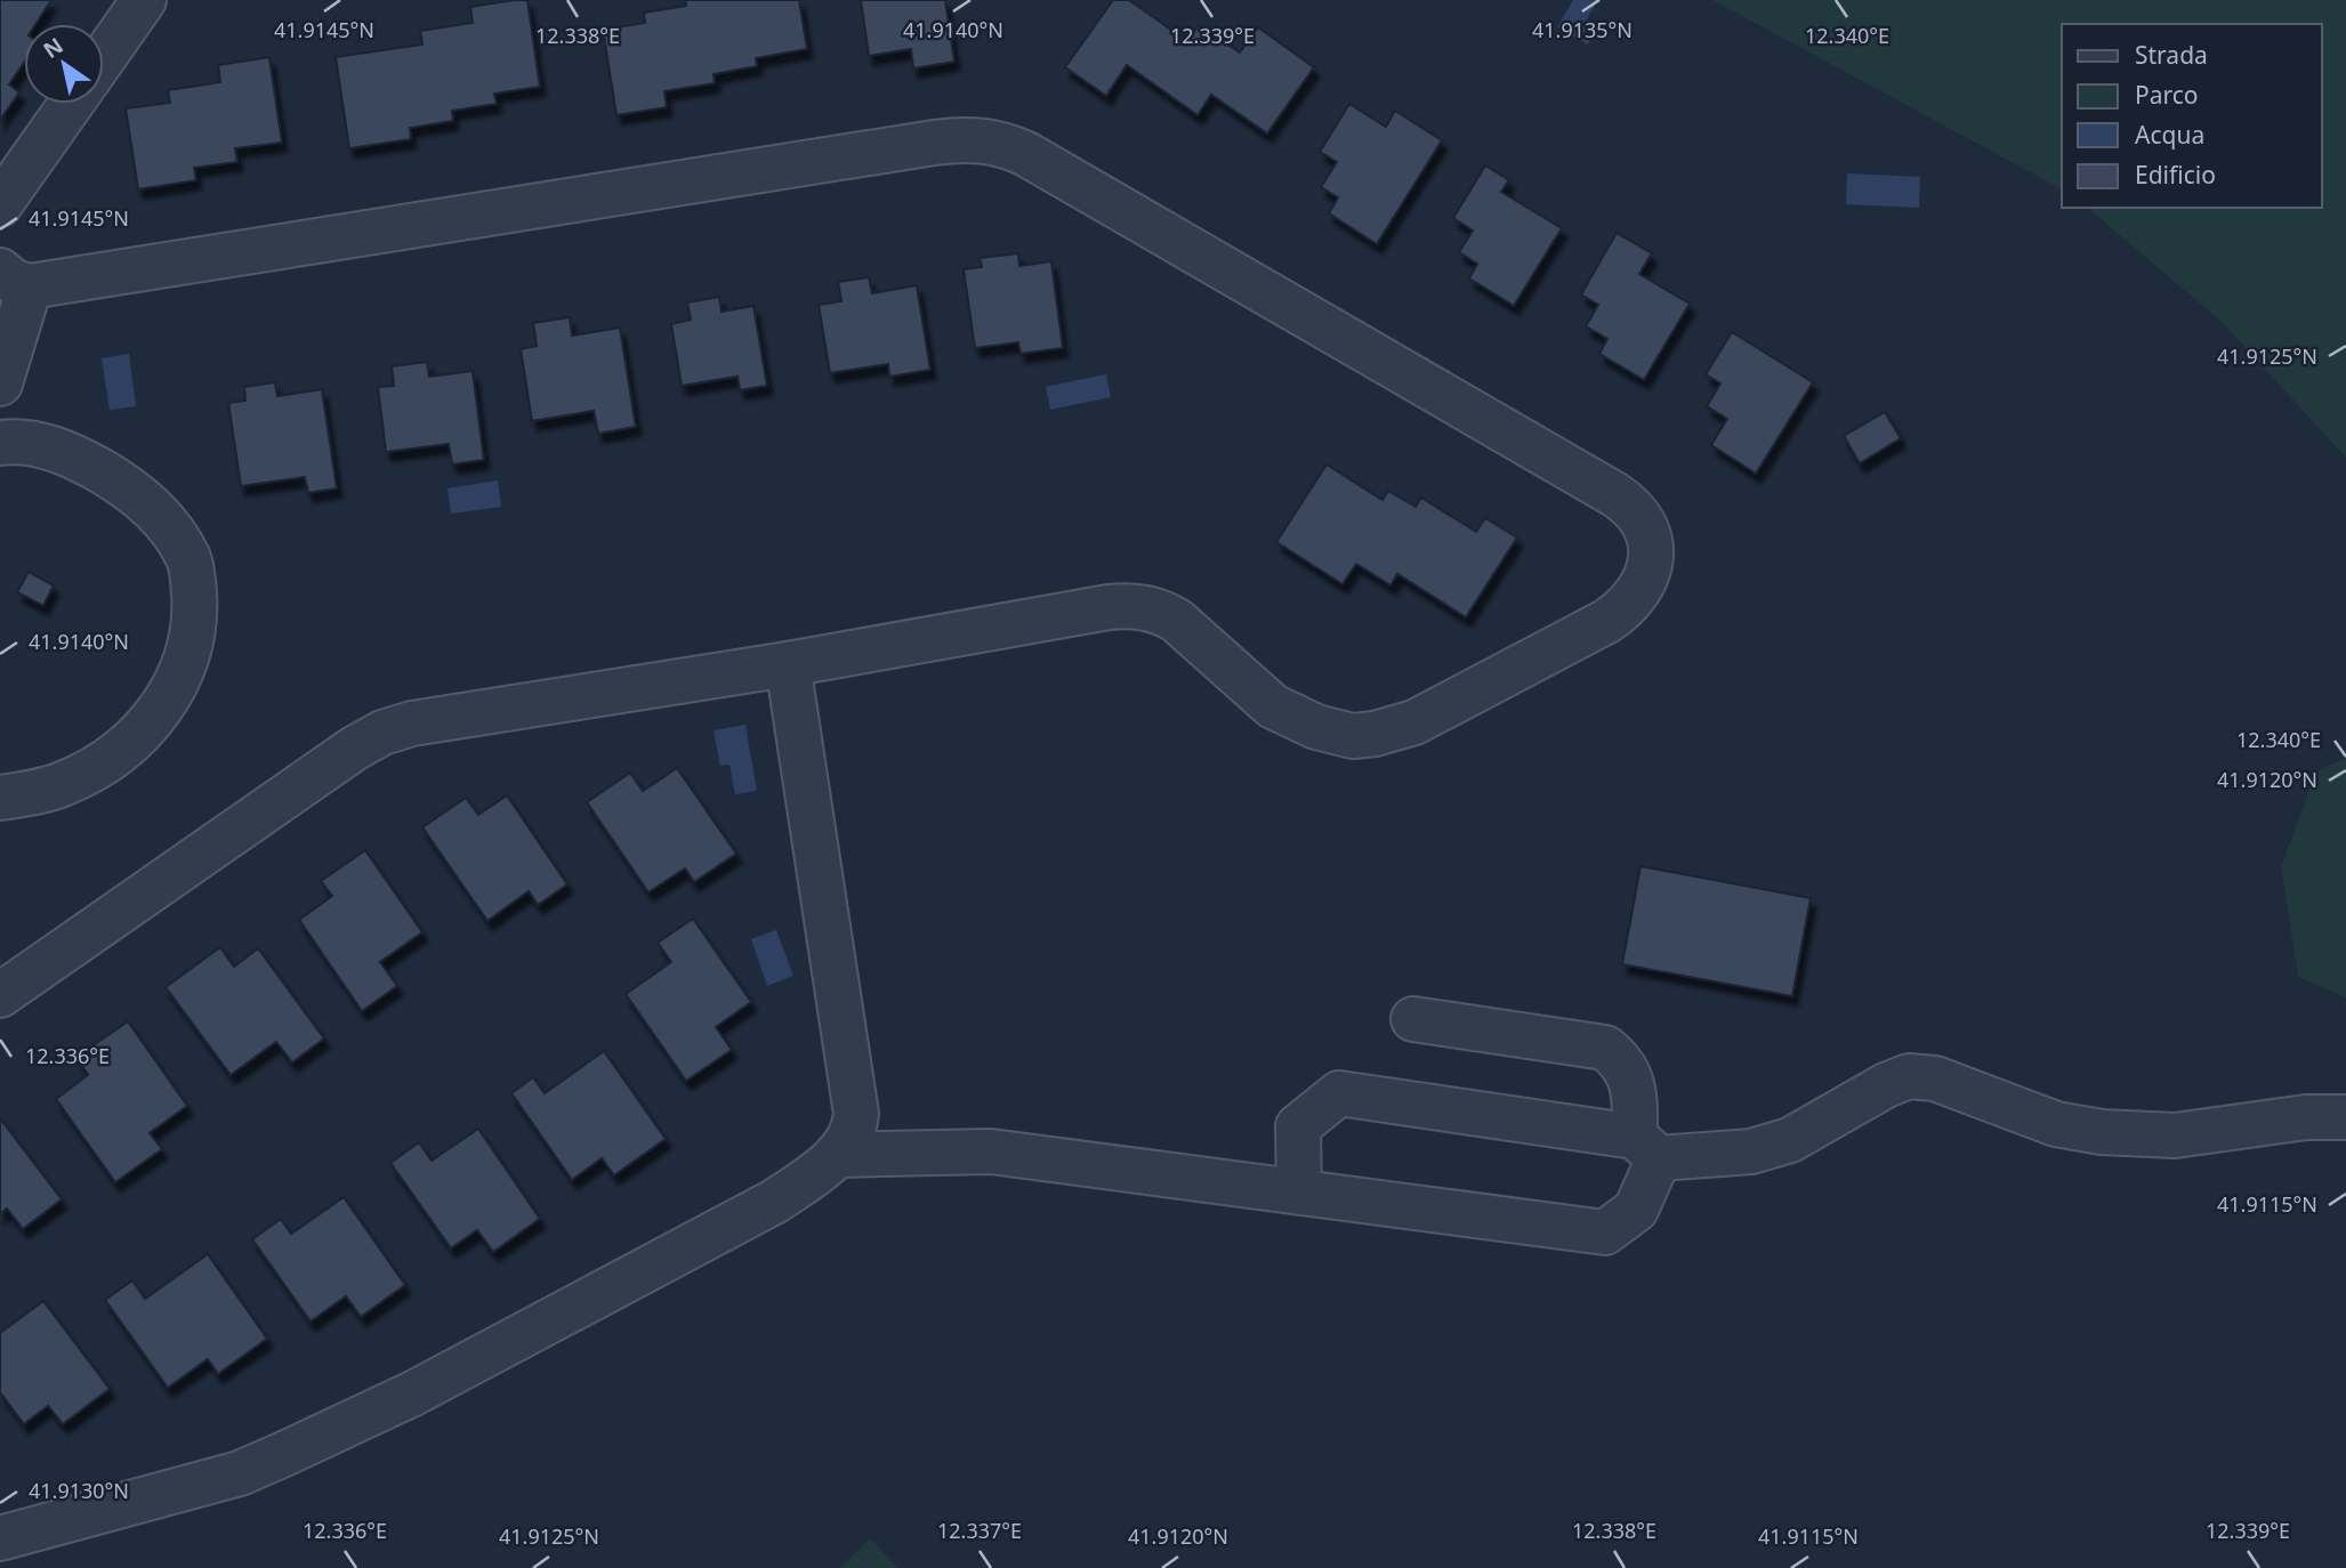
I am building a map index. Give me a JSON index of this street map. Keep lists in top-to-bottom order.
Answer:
{
  "legend": [
    "Strada",
    "Parco",
    "Acqua",
    "Edificio"
  ],
  "north": "top left",
  "coordinates": [
    "41.9145°N",
    "41.9140°N",
    "41.9135°N",
    "12.338°E",
    "12.339°E",
    "12.340°E",
    "41.9125°N",
    "41.9120°N",
    "12.336°E",
    "41.9115°N",
    "41.9130°N",
    "12.337°E"
  ]
}
